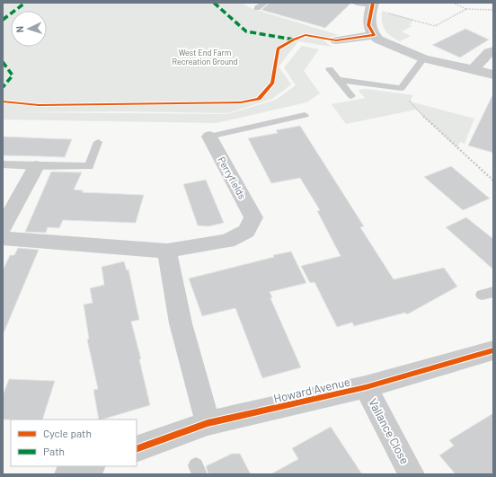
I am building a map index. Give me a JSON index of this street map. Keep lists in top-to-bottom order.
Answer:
{
  "streets": {
    "street": ["Perryfields", "Howard Avenue", "Vallance Close"]
  },
  "crossings": [
    ["Howard Avenue", "Vallance Close"]
  ],
  "parks": ["West End Farm Recreation Ground"],
  "legend": ["Cycle path", "Path"],
  "north": "left"
}
